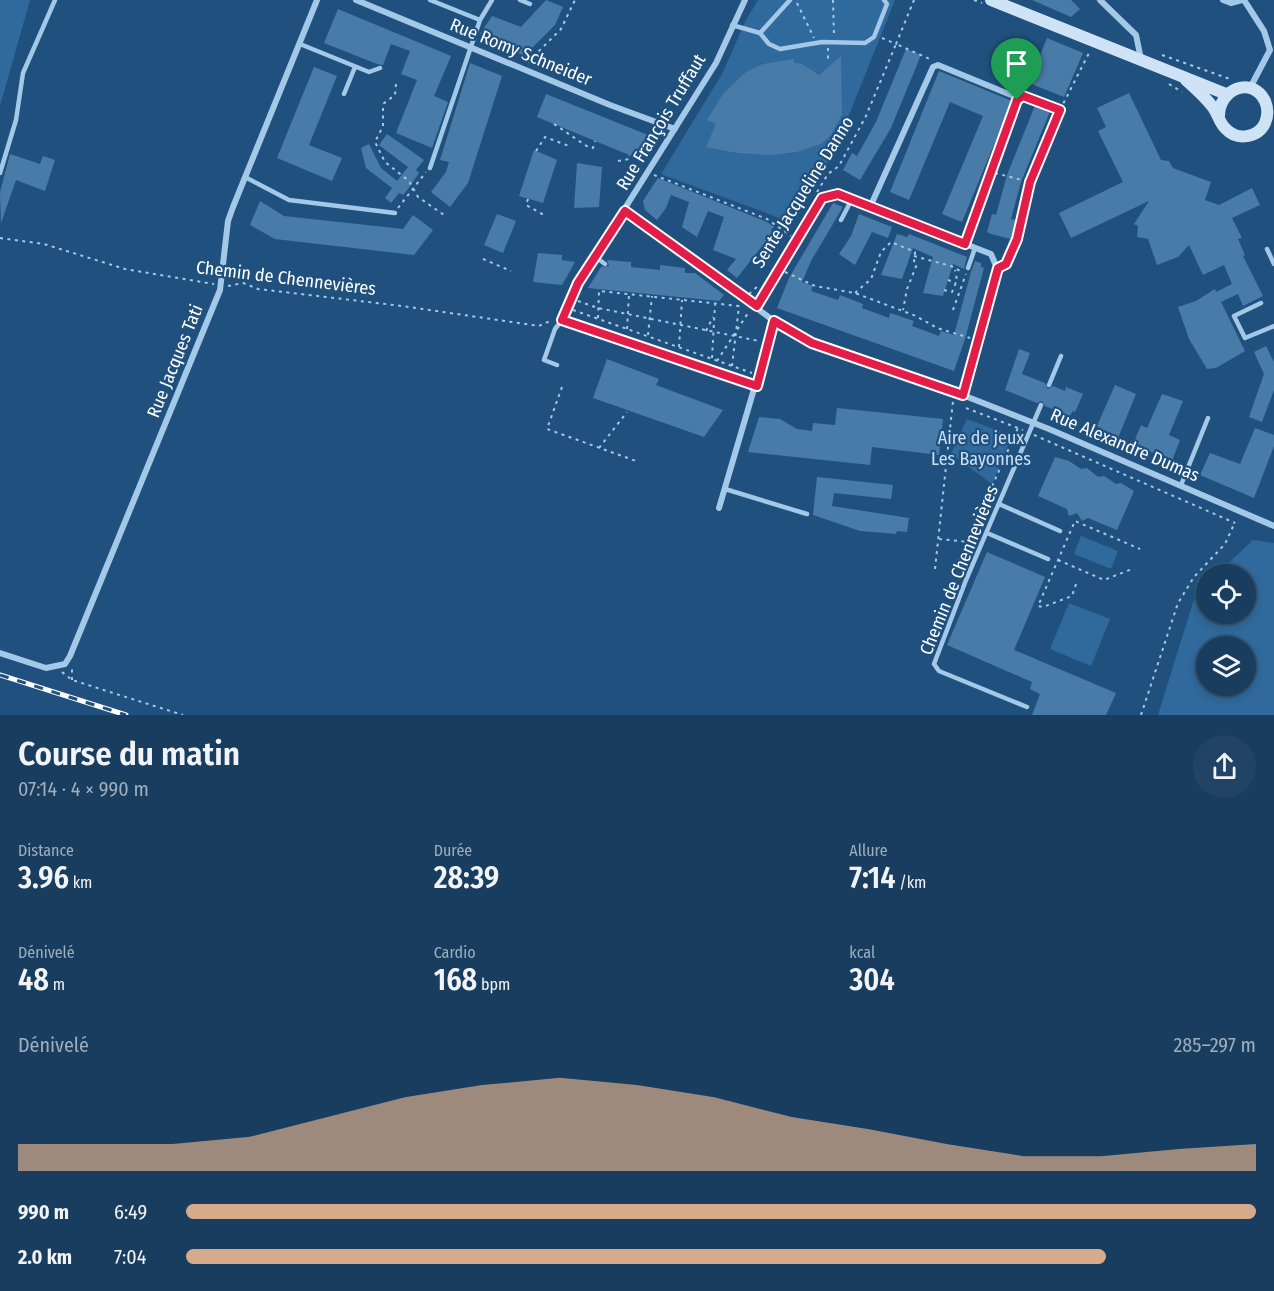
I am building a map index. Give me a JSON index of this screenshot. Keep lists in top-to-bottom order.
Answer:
{
  "streets": {
    "street": [
      "Rue Romy Schneider",
      "Rue François Truffaut",
      "Rue Jacques Tati",
      "Rue Alexandre Dumas"
    ],
    "lane": ["Chemin de Chennevières"],
    "path": ["Sente Jacqueline Danno"]
  },
  "crossings": [
    ["Rue Romy Schneider", "Rue François Truffaut"],
    ["Rue François Truffaut", "Chemin de Chennevières"],
    ["Rue François Truffaut", "Rue Alexandre Dumas"],
    ["Chemin de Chennevières", "Rue Jacques Tati"],
    ["Chemin de Chennevières", "Rue Alexandre Dumas"]
  ],
  "parks": ["Aire de jeux Les Bayonnes"],
  "page": {
    "heading": ["Course du matin", "07:14 · 4 × 990 m"],
    "stats": [
      ["Distance", "3.96 km"],
      ["Durée", "28:39"],
      ["Allure", "7:14 /km"],
      ["Dénivelé", "48 m"],
      ["Cardio", "168 bpm"],
      ["kcal", "304"]
    ],
    "chart": ["Dénivelé", "285–297 m"],
    "list": [
      {
        "name": "990 m",
        "note": "6:49"
      },
      {
        "name": "2.0 km",
        "note": "7:04"
      }
    ]
  }
}
